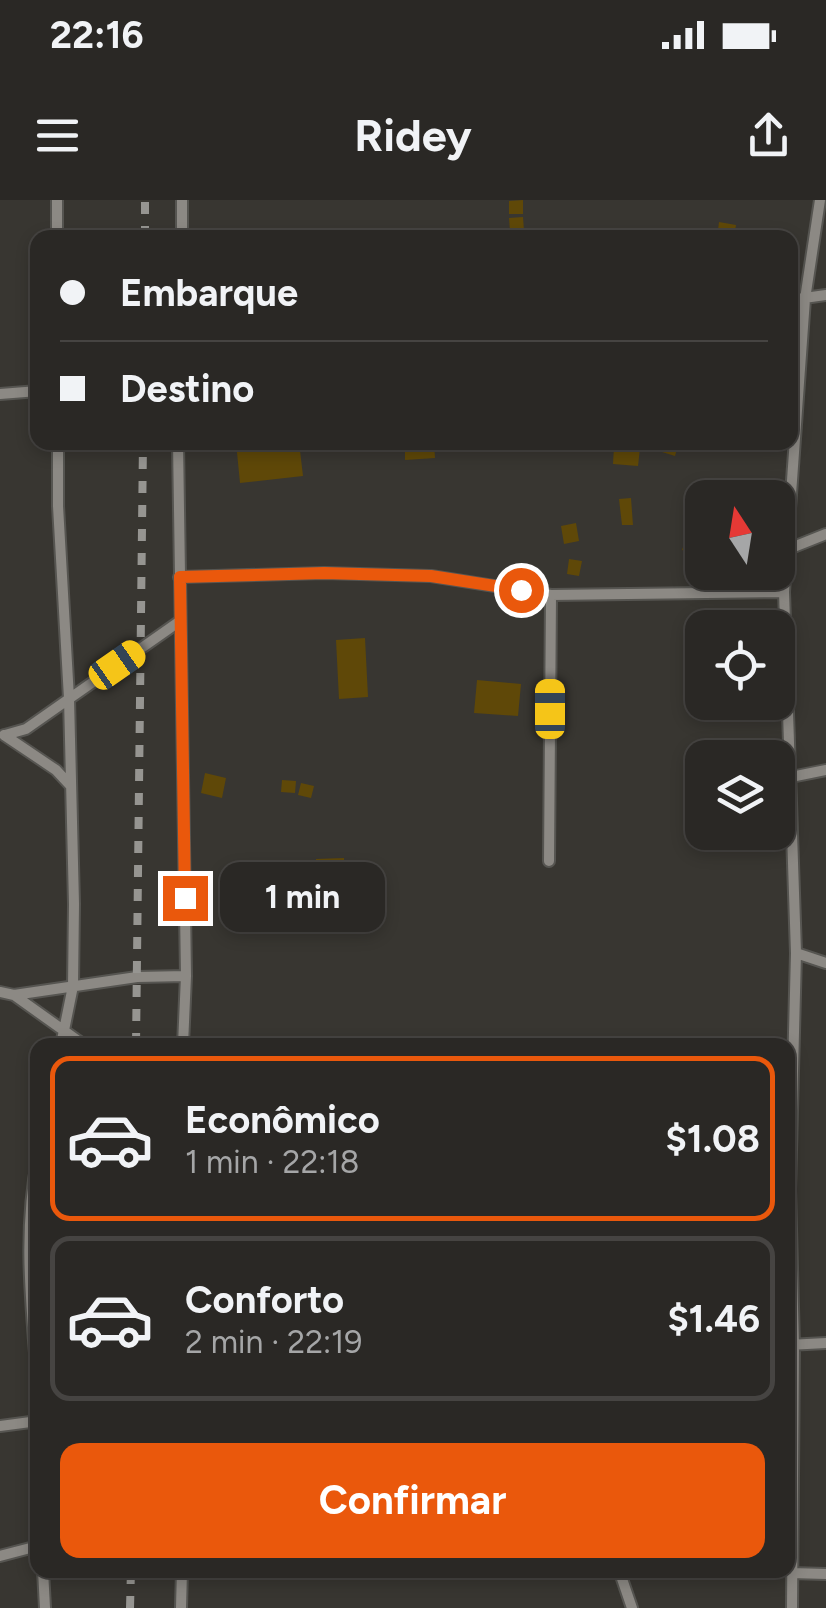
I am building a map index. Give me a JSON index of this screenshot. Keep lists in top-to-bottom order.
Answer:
{
  "north": "top",
  "page": {
    "status": "22:16",
    "header": "Ridey",
    "banner": ["Embarque", "Destino"],
    "bubble": "1 min",
    "list": [
      {
        "name": "Econômico",
        "note": "1 min · 22:18",
        "value": "$1.08"
      },
      {
        "name": "Conforto",
        "note": "2 min · 22:19",
        "value": "$1.46"
      }
    ],
    "buttons": "Confirmar"
  }
}
